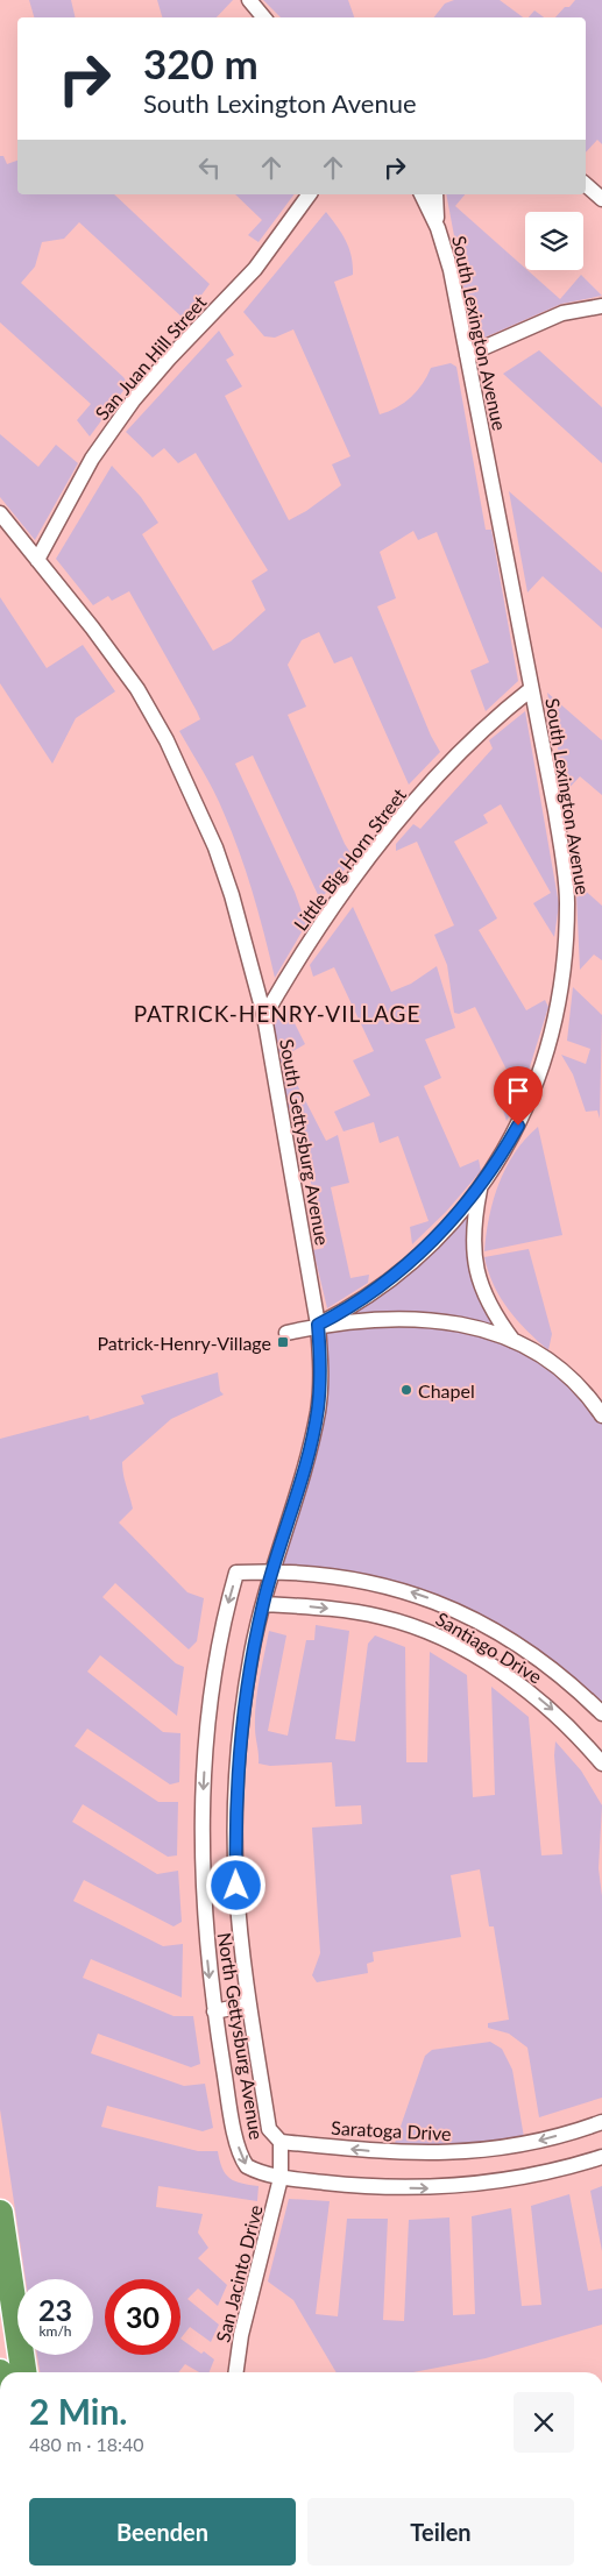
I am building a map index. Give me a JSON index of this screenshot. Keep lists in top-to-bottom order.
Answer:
{
  "streets": {
    "street": [
      "South Lexington Avenue",
      "San Juan Hill Street",
      "Little Big Horn Street",
      "South Gettysburg Avenue",
      "Santiago Drive",
      "North Gettysburg Avenue",
      "Saratoga Drive",
      "San Jacinto Drive"
    ]
  },
  "crossings": [
    ["South Lexington Avenue", "Little Big Horn Street"],
    ["South Lexington Avenue", "South Gettysburg Avenue"],
    ["South Lexington Avenue", "North Gettysburg Avenue"],
    ["San Juan Hill Street", "South Gettysburg Avenue"],
    ["Little Big Horn Street", "South Gettysburg Avenue"],
    ["South Gettysburg Avenue", "North Gettysburg Avenue"],
    ["Santiago Drive", "North Gettysburg Avenue"],
    ["North Gettysburg Avenue", "Saratoga Drive"],
    ["North Gettysburg Avenue", "San Jacinto Drive"]
  ],
  "districts": ["PATRICK-HENRY-VILLAGE"],
  "places": {
    "transit": ["Patrick-Henry-Village"],
    "other": ["Chapel"]
  },
  "page": {
    "turn": ["320 m", "South Lexington Avenue"],
    "speed": "23 km/h",
    "limit": "30",
    "heading": ["2 Min.", "480 m · 18:40"],
    "buttons": ["Beenden", "Teilen"]
  }
}
